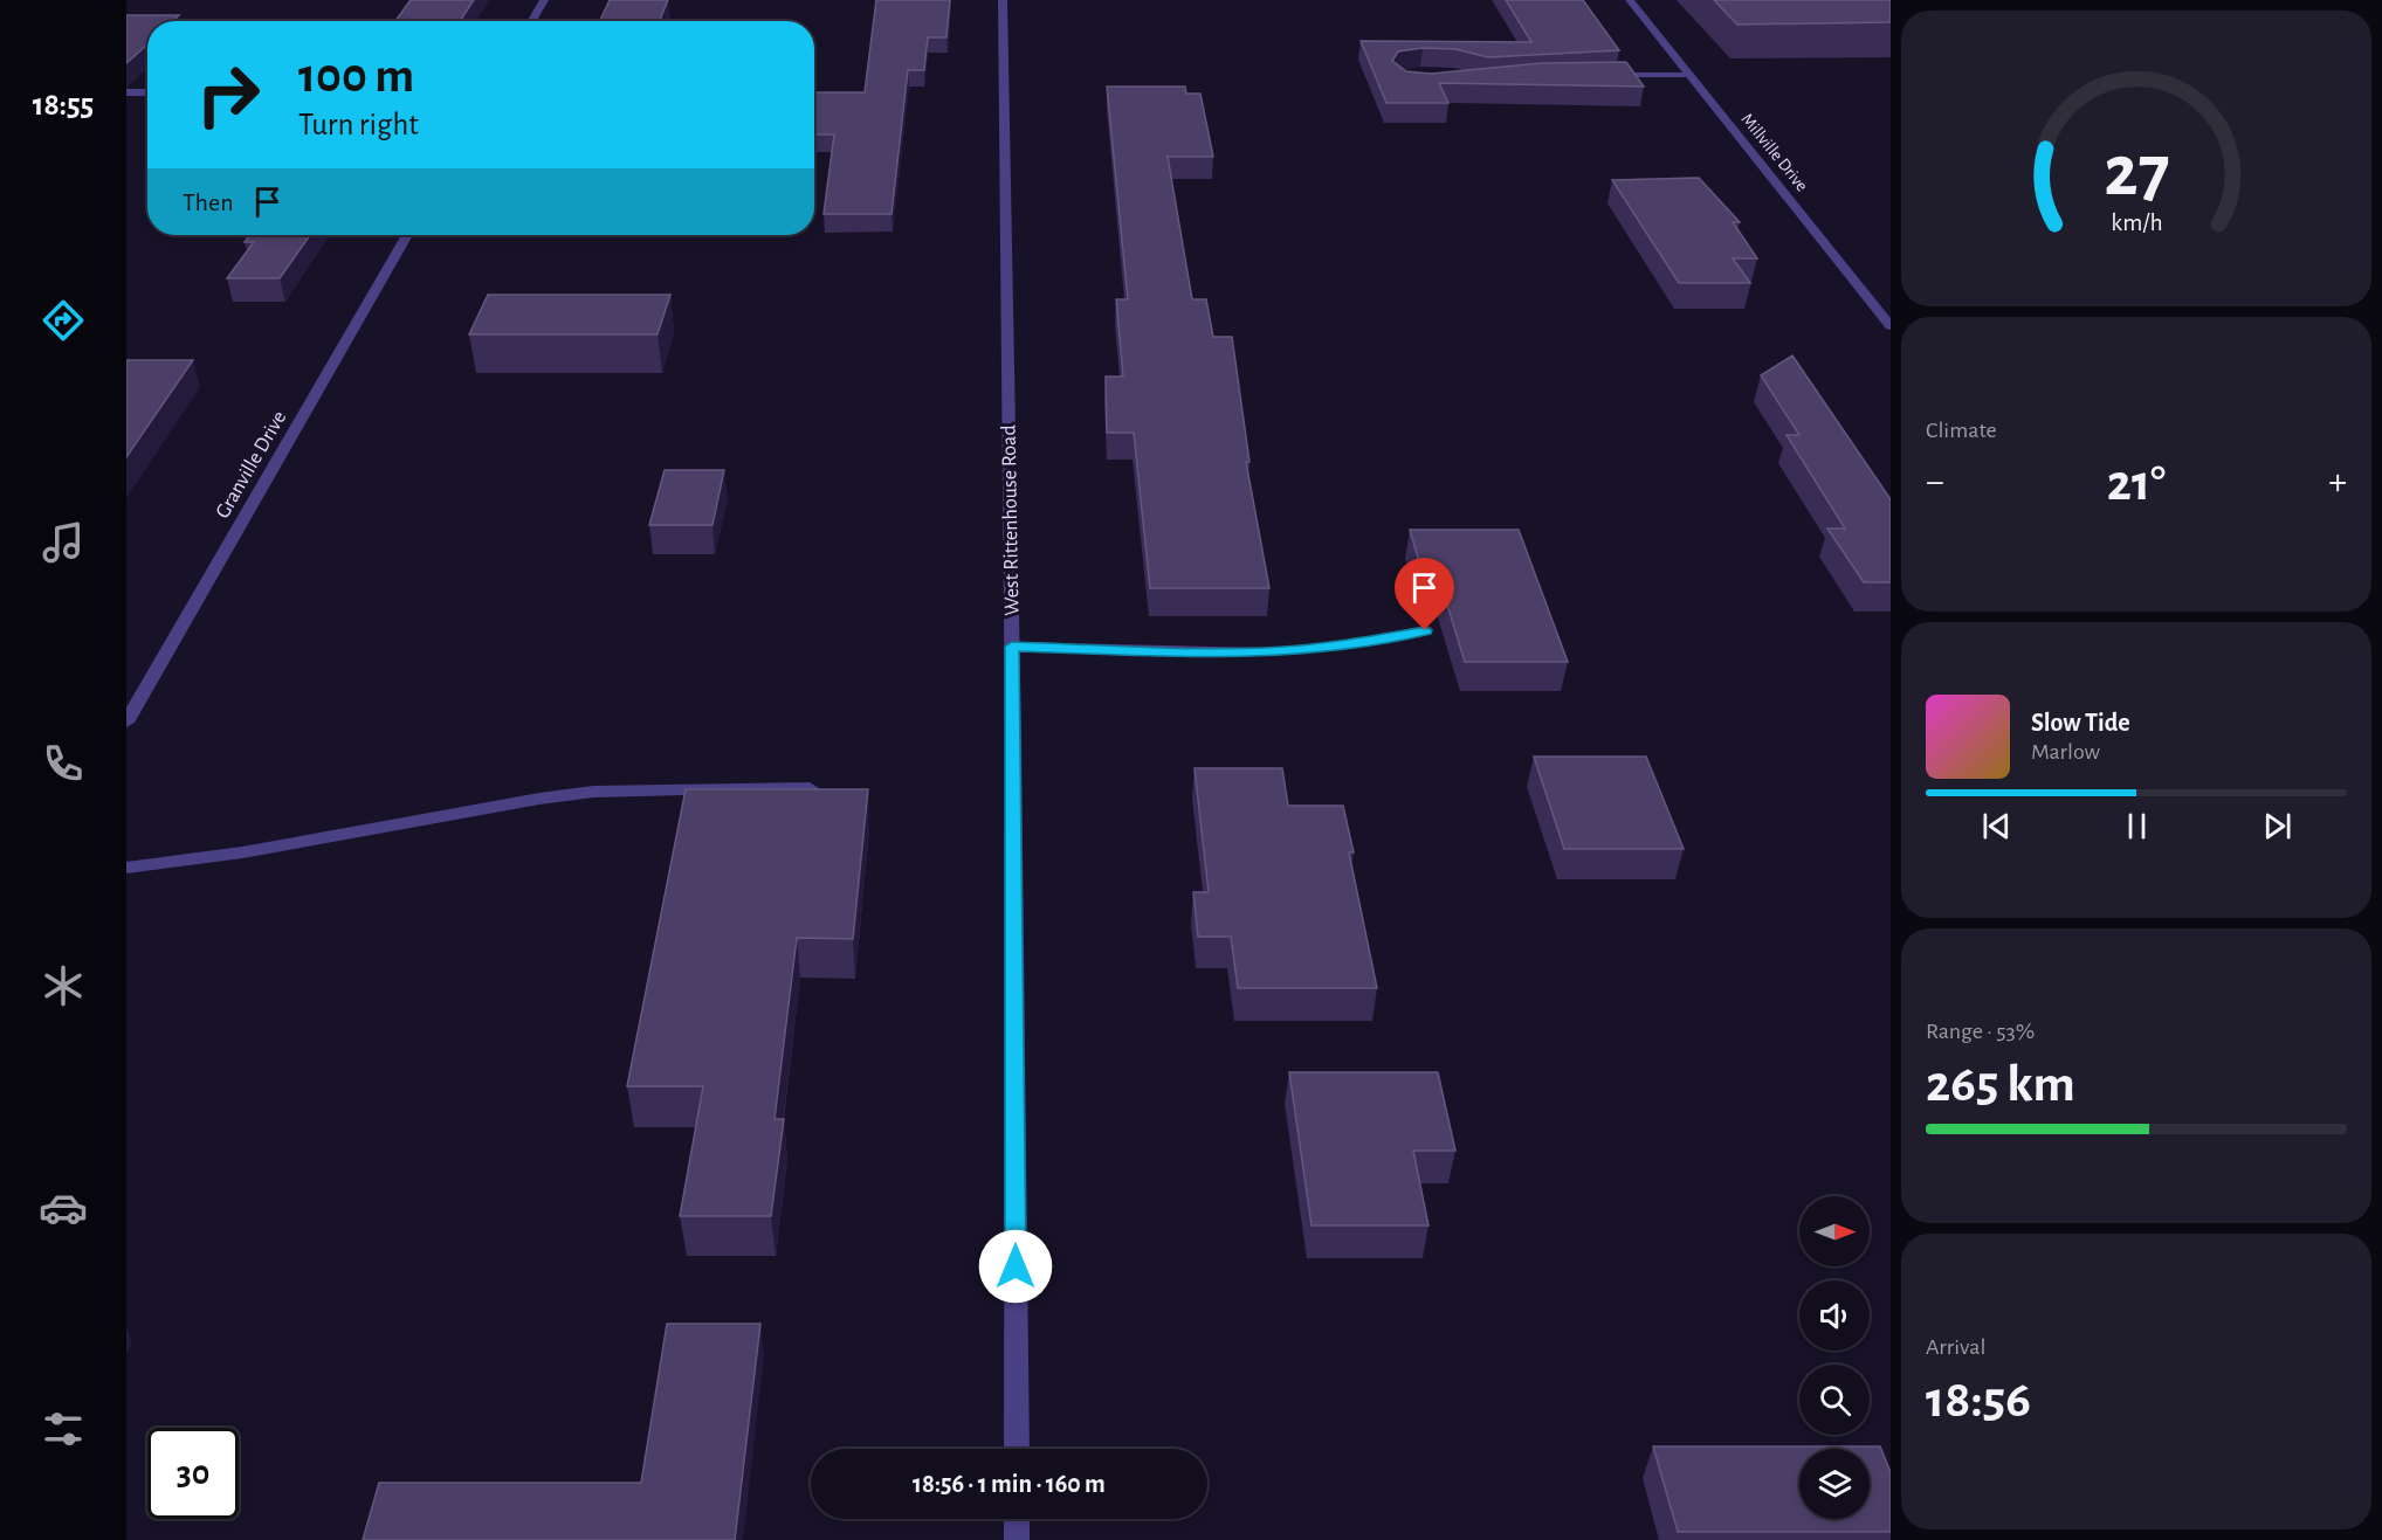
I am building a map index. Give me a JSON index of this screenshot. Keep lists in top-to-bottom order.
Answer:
{
  "streets": {
    "street": ["Millville Drive", "Granville Drive", "West Rittenhouse Road"]
  },
  "north": "right",
  "page": {
    "tabs": "18:55",
    "turn": ["100 m", "Turn right"],
    "then": "Then",
    "tile": [
      "Climate",
      ["Range · 53%", "265 km"],
      ["Arrival", "18:56"]
    ],
    "heat": ["−", "21°", "+"],
    "song": ["Slow Tide", "Marlow"],
    "limit": "30",
    "trip": "18:56 · 1 min · 160 m",
    "gauge": ["27", "km/h"]
  }
}
